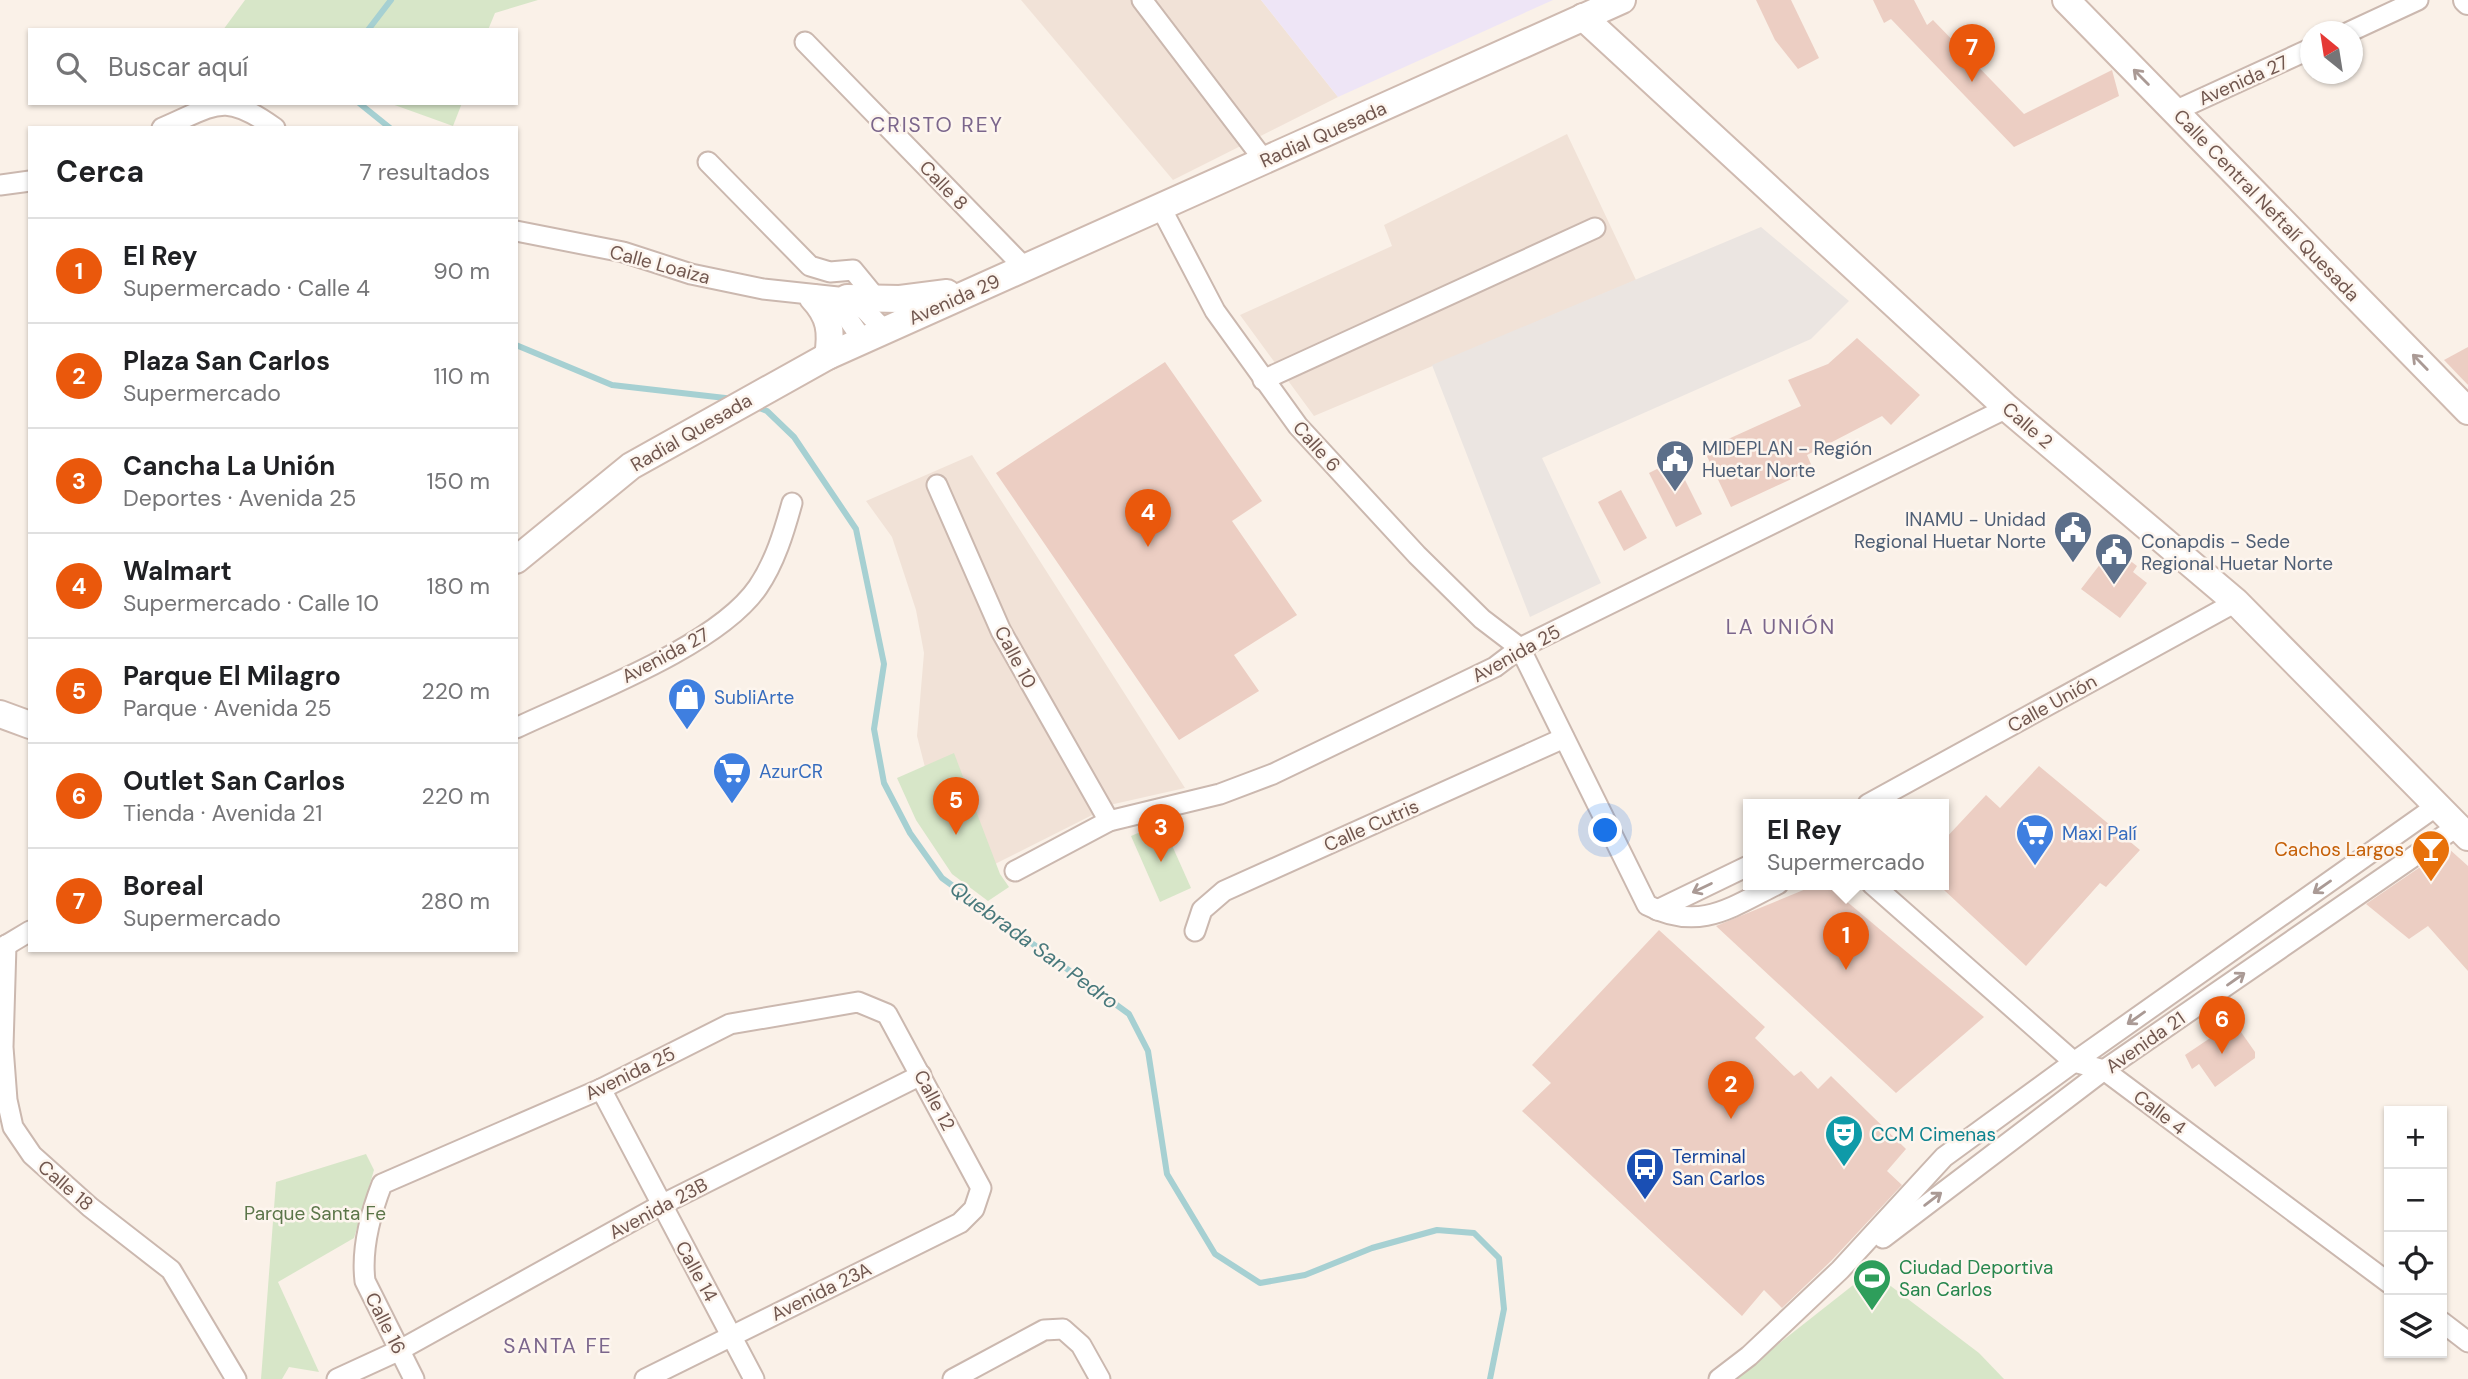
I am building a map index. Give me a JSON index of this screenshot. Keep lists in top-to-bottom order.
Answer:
{
  "streets": {
    "main road": [
      "Radial Quesada",
      "Calle Central Neftalí Quesada",
      "Calle Loaiza",
      "Avenida 29",
      "Calle 2"
    ],
    "street": [
      "Avenida 27",
      "Calle 8",
      "Calle 6",
      "Avenida 25",
      "Calle 10",
      "Calle Unión",
      "Calle Cutris",
      "Avenida 21",
      "Calle 12",
      "Calle 4",
      "Calle 18",
      "Avenida 23B",
      "Calle 14",
      "Avenida 23A",
      "Calle 16"
    ]
  },
  "crossings": [
    ["Avenida 27", "Calle Central Neftalí Quesada"],
    ["Radial Quesada", "Calle 8"],
    ["Radial Quesada", "Calle Loaiza"],
    ["Radial Quesada", "Avenida 29"],
    ["Radial Quesada", "Calle 2"],
    ["Radial Quesada", "Calle 6"],
    ["Calle 8", "Avenida 29"],
    ["Calle Loaiza", "Avenida 29"],
    ["Calle 2", "Avenida 25"],
    ["Calle 2", "Calle Unión"],
    ["Calle 2", "Avenida 21"],
    ["Calle 6", "Avenida 25"],
    ["Avenida 25", "Calle 10"],
    ["Avenida 25", "Calle 12"],
    ["Avenida 25", "Calle 14"],
    ["Avenida 25", "Calle 16"],
    ["Avenida 21", "Calle 4"],
    ["Calle 12", "Avenida 23B"],
    ["Calle 12", "Avenida 23A"],
    ["Avenida 23B", "Calle 14"],
    ["Avenida 23B", "Calle 16"],
    ["Calle 14", "Avenida 23A"]
  ],
  "one_way": ["Calle Central Neftalí Quesada"],
  "districts": ["CRISTO REY", "LA UNIÓN", "SANTA FE"],
  "water": ["Quebrada San Pedro"],
  "parks": ["Parque Santa Fe"],
  "places": {
    "public building": ["MIDEPLAN - Región Huetar Norte", "INAMU - Unidad Regional Huetar Norte", "Conapdis - Sede Regional Huetar Norte"],
    "shop": ["SubliArte"],
    "supermarket": ["AzurCR", "Maxi Palí"],
    "bar": ["Cachos Largos"],
    "theatre": ["CCM Cimenas"],
    "bus stop": ["Terminal San Carlos"],
    "sports": ["Ciudad Deportiva San Carlos"]
  },
  "north": "top left",
  "page": {
    "pins": [
      "7",
      "4",
      "5",
      "3",
      "1",
      "6",
      "2"
    ],
    "search": "Buscar aquí",
    "heading": ["Cerca", "7 resultados"],
    "list": [
      {
        "mark": "1",
        "name": "El Rey",
        "note": "Supermercado · Calle 4",
        "value": "90 m"
      },
      {
        "mark": "2",
        "name": "Plaza San Carlos",
        "note": "Supermercado",
        "value": "110 m"
      },
      {
        "mark": "3",
        "name": "Cancha La Unión",
        "note": "Deportes · Avenida 25",
        "value": "150 m"
      },
      {
        "mark": "4",
        "name": "Walmart",
        "note": "Supermercado · Calle 10",
        "value": "180 m"
      },
      {
        "mark": "5",
        "name": "Parque El Milagro",
        "note": "Parque · Avenida 25",
        "value": "220 m"
      },
      {
        "mark": "6",
        "name": "Outlet San Carlos",
        "note": "Tienda · Avenida 21",
        "value": "220 m"
      },
      {
        "mark": "7",
        "name": "Boreal",
        "note": "Supermercado",
        "value": "280 m"
      }
    ],
    "popup": ["El Rey", "Supermercado"],
    "map_buttons": ["+", "−"]
  }
}
